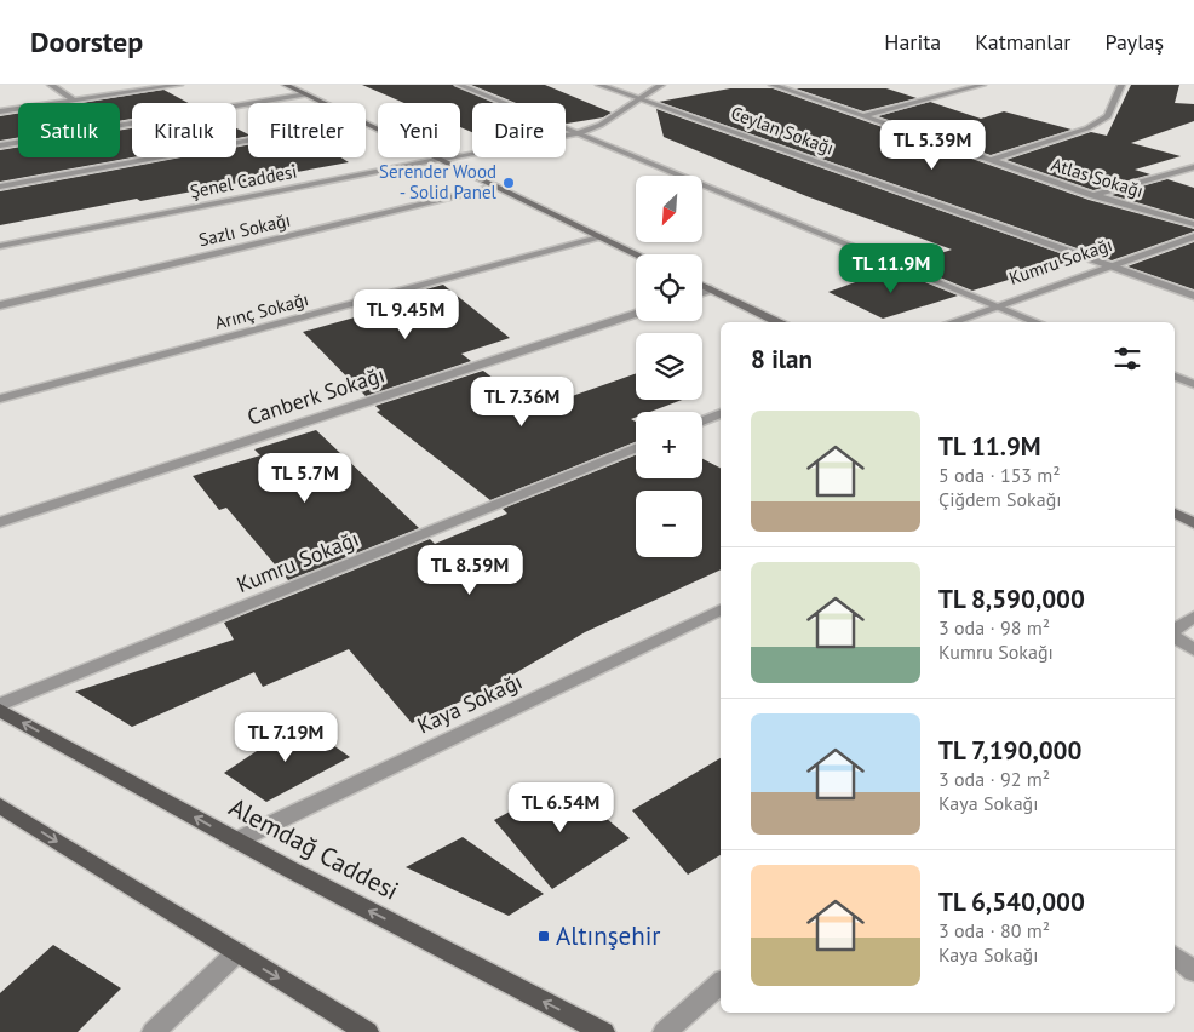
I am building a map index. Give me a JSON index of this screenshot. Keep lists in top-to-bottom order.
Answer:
{
  "streets": {
    "main road": ["Alemdağ Caddesi"],
    "street": [
      "Ceylan Sokağı",
      "Atlas Sokağı",
      "Şenel Caddesi",
      "Sazlı Sokağı",
      "Kumru Sokağı",
      "Arınç Sokağı",
      "Canberk Sokağı",
      "Kaya Sokağı"
    ]
  },
  "crossings": [
    ["Ceylan Sokağı", "Şenel Caddesi"],
    ["Ceylan Sokağı", "Kumru Sokağı"],
    ["Kaya Sokağı", "Alemdağ Caddesi"]
  ],
  "places": {
    "other": ["Serender Wood - Solid Panel"],
    "transit": ["Altınşehir"]
  },
  "north": "bottom left",
  "page": {
    "header": "Doorstep",
    "nav": ["Harita", "Katmanlar", "Paylaş"],
    "chip": [
      "Satılık",
      "Kiralık",
      "Filtreler",
      "Yeni",
      "Daire"
    ],
    "price": [
      "TL 5.39M",
      "TL 11.9M",
      "TL 9.45M",
      "TL 7.36M",
      "TL 5.7M",
      "TL 8.59M",
      "TL 7.19M",
      "TL 6.54M"
    ],
    "map_buttons": ["+", "−"],
    "heading": "8 ilan",
    "list": [
      {
        "name": "TL 11.9M",
        "note": "5 oda · 153 m² · Çiğdem Sokağı"
      },
      {
        "name": "TL 8,590,000",
        "note": "3 oda · 98 m² · Kumru Sokağı"
      },
      {
        "name": "TL 7,190,000",
        "note": "3 oda · 92 m² · Kaya Sokağı"
      },
      {
        "name": "TL 6,540,000",
        "note": "3 oda · 80 m² · Kaya Sokağı"
      }
    ]
  }
}
